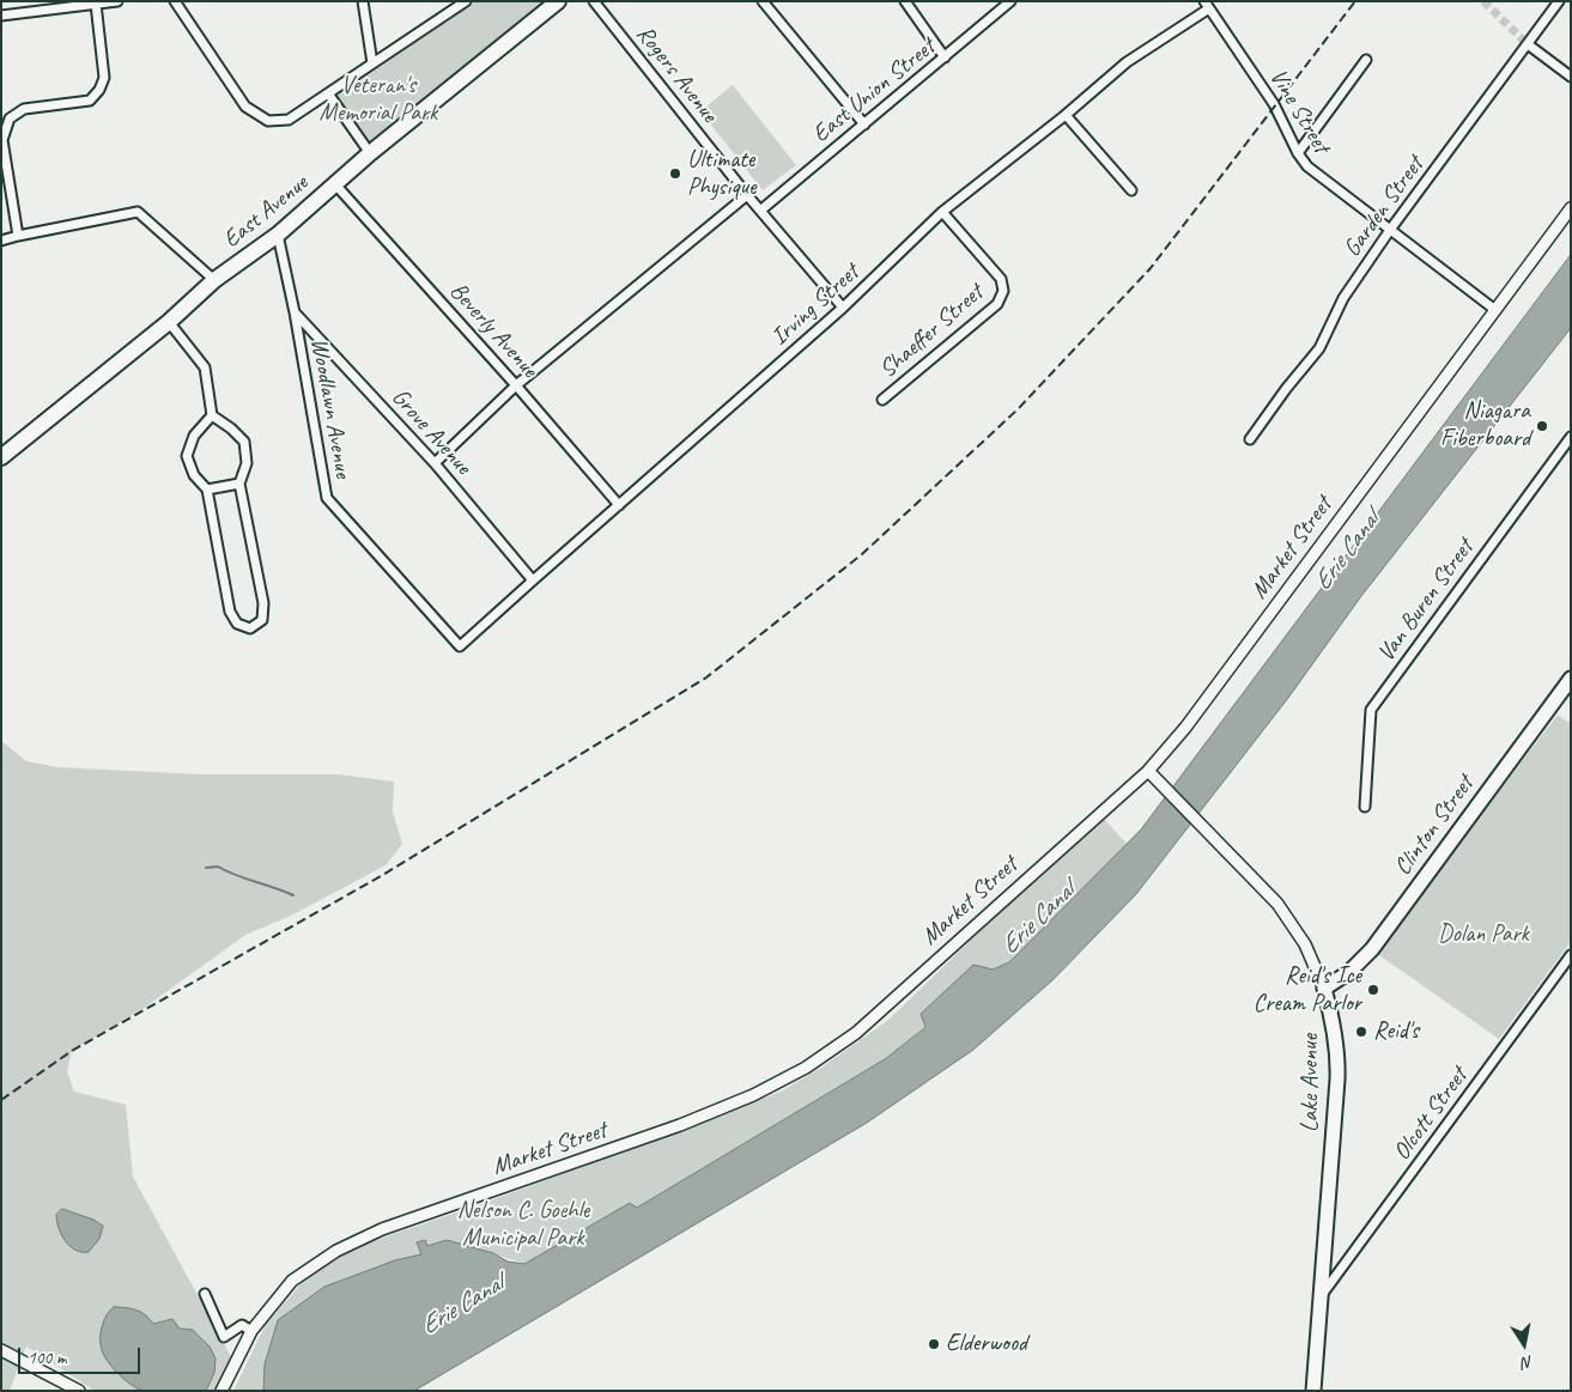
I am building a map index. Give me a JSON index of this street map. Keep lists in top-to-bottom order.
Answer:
{
  "streets": {
    "highway": ["East Avenue"],
    "main road": ["Clinton Street", "Lake Avenue"],
    "street": [
      "Rogers Avenue",
      "East Union Street",
      "Vine Street",
      "Garden Street",
      "Irving Street",
      "Beverly Avenue",
      "Shaeffer Street",
      "Woodlawn Avenue",
      "Grove Avenue",
      "Market Street",
      "Van Buren Street",
      "Olcott Street"
    ]
  },
  "crossings": [
    ["Rogers Avenue", "East Union Street"],
    ["Rogers Avenue", "Irving Street"],
    ["Vine Street", "Garden Street"],
    ["Vine Street", "Irving Street"],
    ["Vine Street", "Market Street"],
    ["East Avenue", "Beverly Avenue"],
    ["East Avenue", "Woodlawn Avenue"],
    ["Irving Street", "Beverly Avenue"],
    ["Irving Street", "Shaeffer Street"],
    ["Irving Street", "Woodlawn Avenue"],
    ["Irving Street", "Grove Avenue"],
    ["Woodlawn Avenue", "Grove Avenue"],
    ["Market Street", "Lake Avenue"],
    ["Clinton Street", "Lake Avenue"],
    ["Lake Avenue", "Olcott Street"]
  ],
  "water": ["Erie Canal"],
  "parks": ["Veteran's Memorial Park", "Dolan Park", "Nelson C. Goehle Municipal Park"],
  "places": [
    "Ultimate Physique",
    "Niagara Fiberboard",
    "Reid's Ice Cream Parlor",
    "Reid's",
    "Elderwood"
  ],
  "scale_bar": "100 m",
  "north": "bottom"
}
